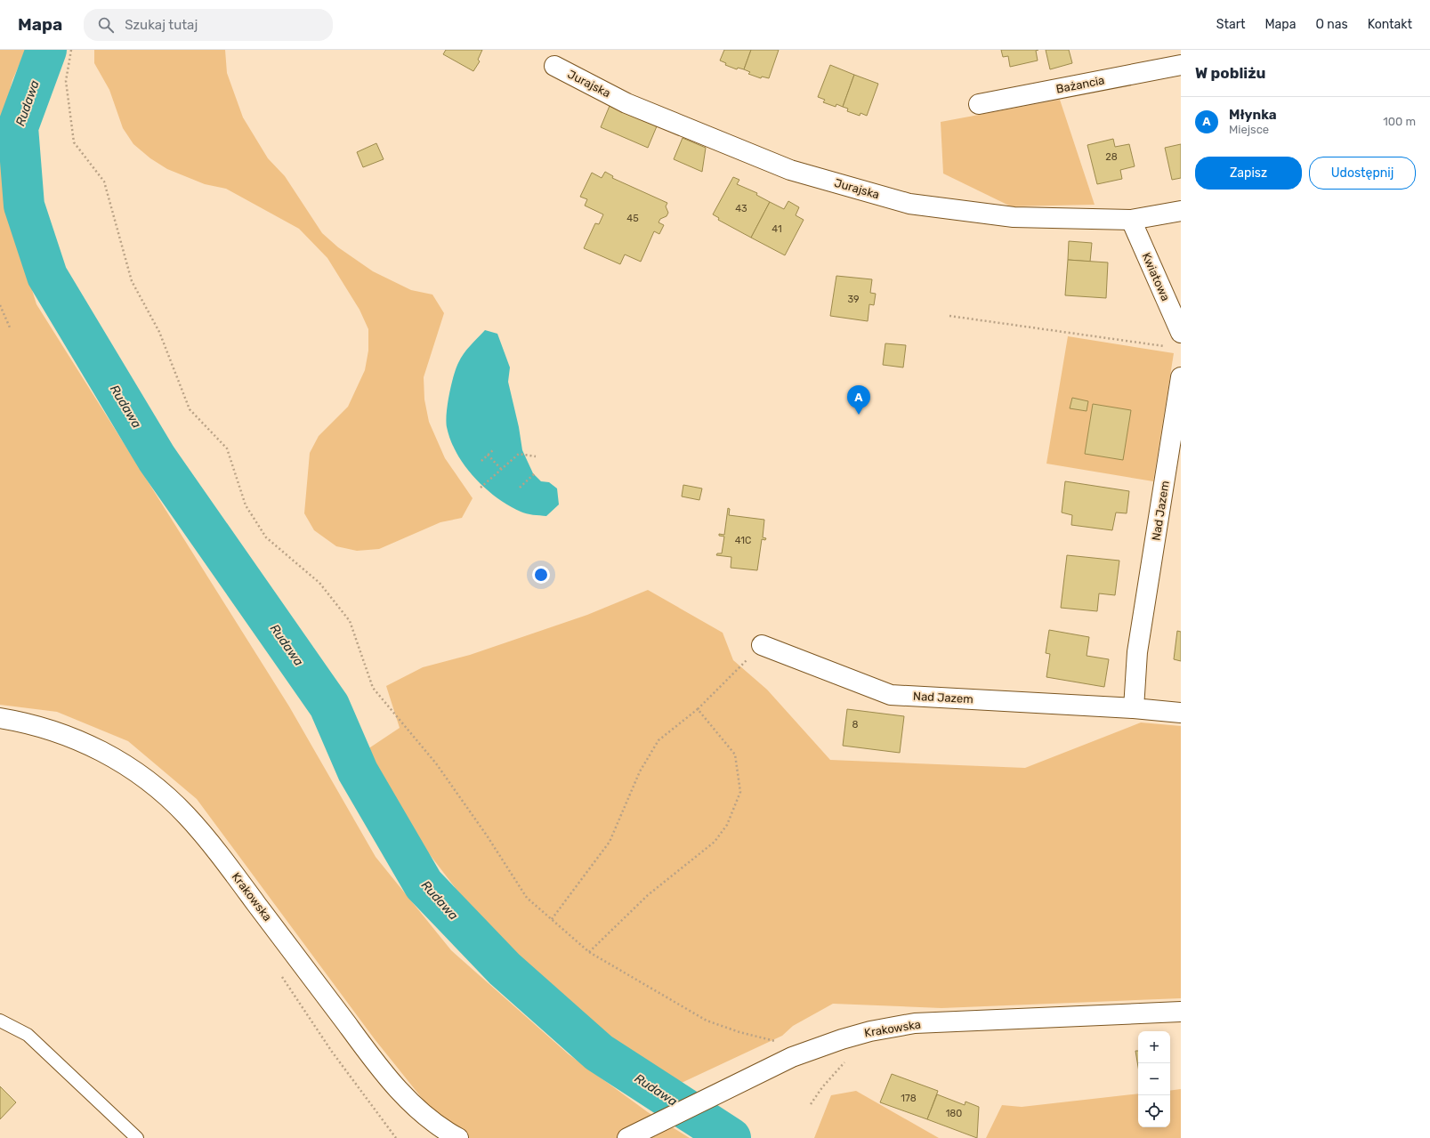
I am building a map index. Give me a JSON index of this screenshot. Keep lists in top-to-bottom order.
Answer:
{
  "streets": {
    "street": [
      "Jurajska",
      "Bażancia",
      "Kwiatowa",
      "Nad Jazem",
      "Krakowska"
    ]
  },
  "crossings": [
    ["Jurajska", "Kwiatowa"]
  ],
  "water": ["Rudawa"],
  "house_numbers": [
    "28",
    "43",
    "45",
    "41",
    "39",
    "41C",
    "8",
    "178",
    "180"
  ],
  "page": {
    "header": "Mapa",
    "search": "Szukaj tutaj",
    "nav": [
      "Start",
      "Mapa",
      "O nas",
      "Kontakt"
    ],
    "heading": "W pobliżu",
    "list": [
      {
        "mark": "A",
        "name": "Młynka",
        "note": "Miejsce",
        "value": "100 m"
      }
    ],
    "buttons": ["Zapisz", "Udostępnij"],
    "pins": "A",
    "map_buttons": ["+", "−"]
  }
}
